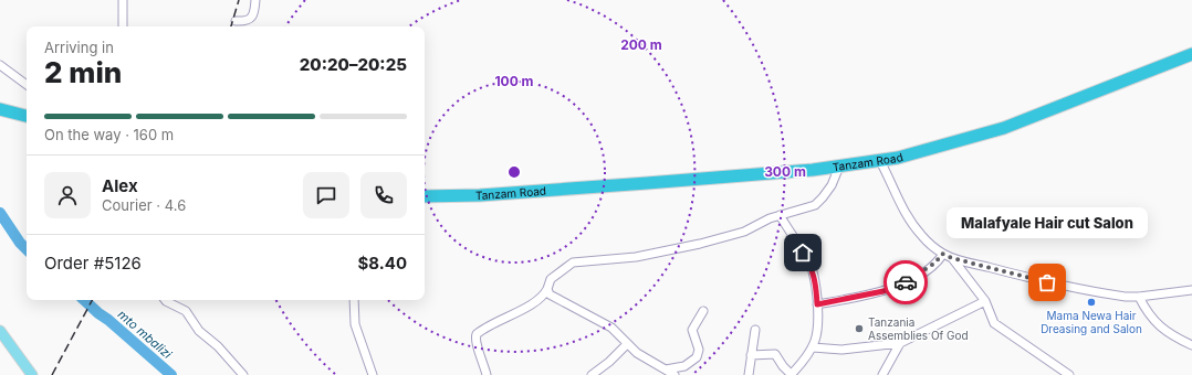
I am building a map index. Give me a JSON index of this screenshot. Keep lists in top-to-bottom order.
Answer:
{
  "streets": {
    "highway": ["Tanzam Road"]
  },
  "water": ["mto mbalizi"],
  "places": ["Malafyale Hair cut Salon", "Mama Newa Hair Dreasing and Salon", "Tanzania Assemblies Of God"],
  "page": {
    "heading": ["2 min", "Arriving in", "20:20–20:25"],
    "panel": [
      "Alex",
      "Courier · 4.6",
      "Order #5126",
      "$8.40"
    ],
    "bar": "On the way · 160 m",
    "bubble": "Malafyale Hair cut Salon"
  },
  "rings": ["200 m", "100 m", "300 m"]
}
